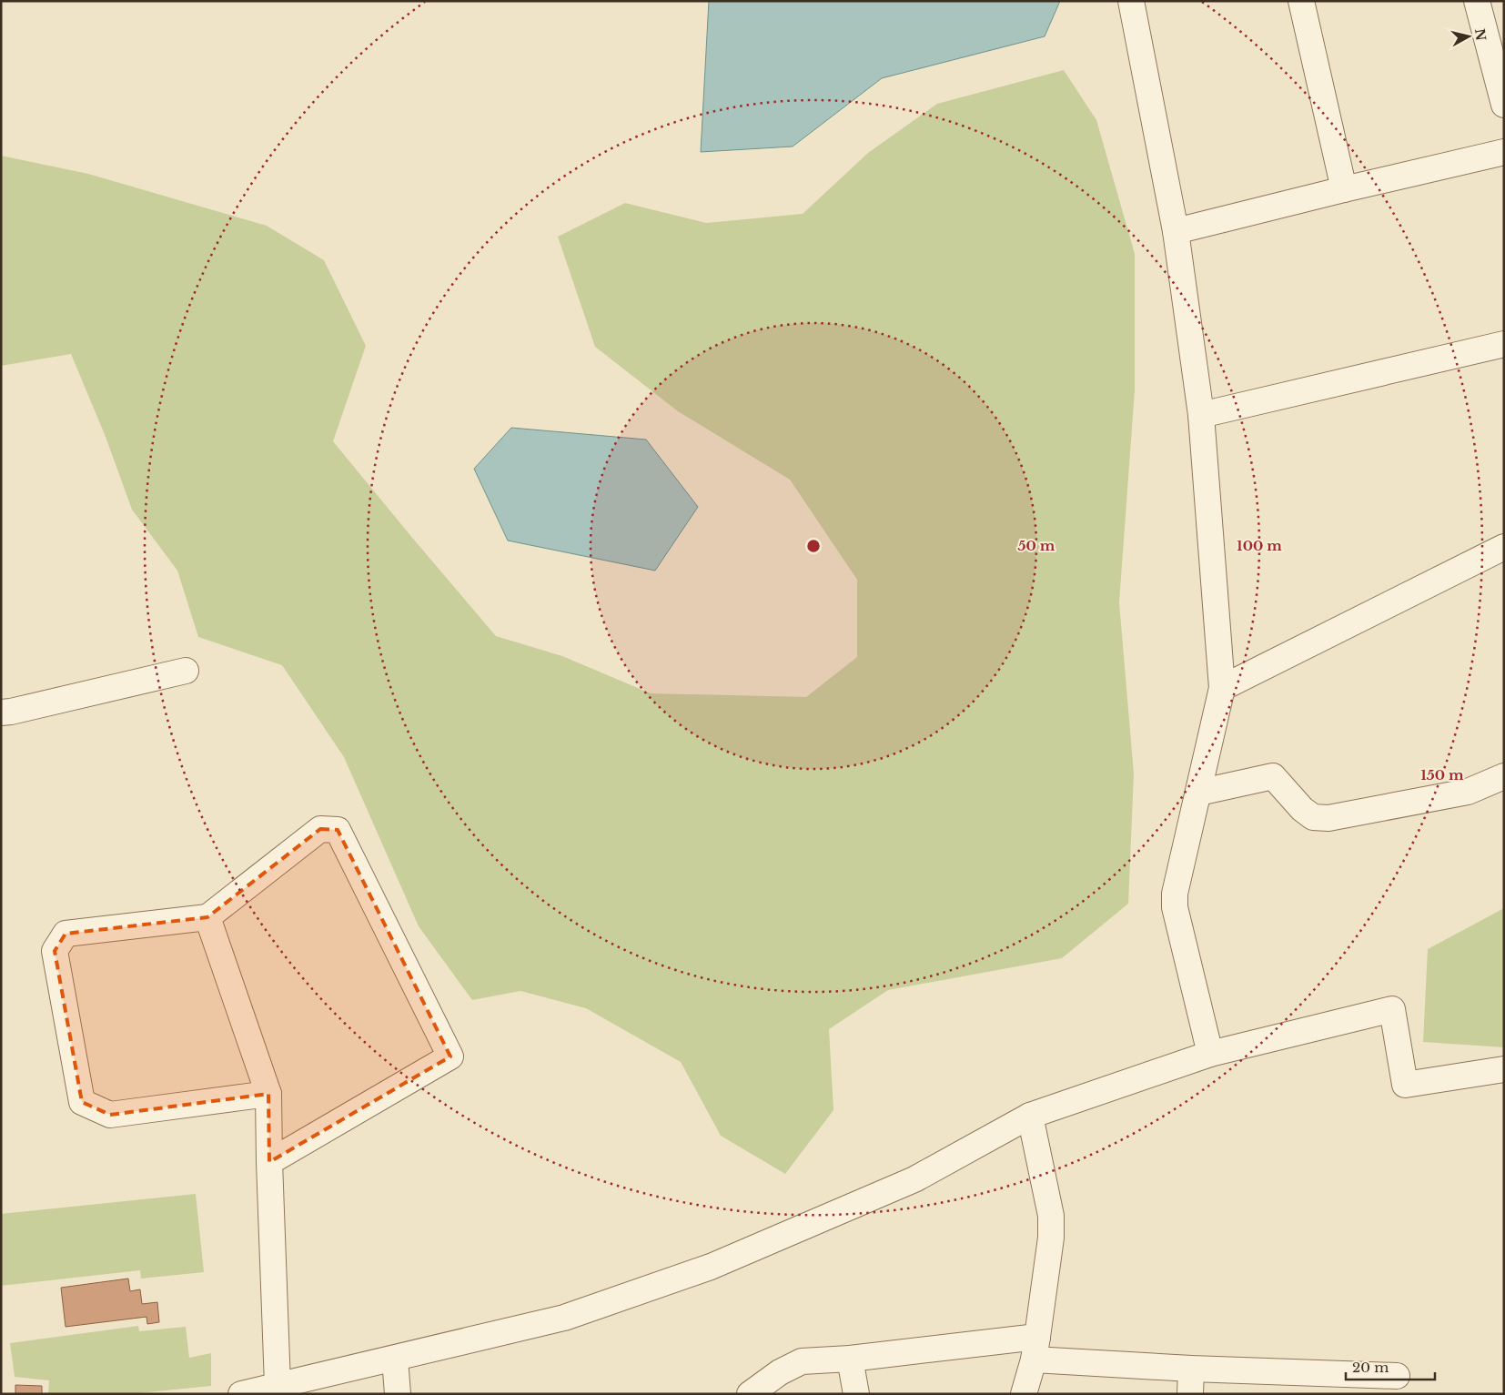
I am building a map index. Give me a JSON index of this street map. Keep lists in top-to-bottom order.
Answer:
{
  "scale_bar": "20 m",
  "north": "right",
  "rings": ["50 m", "100 m", "150 m"]
}
